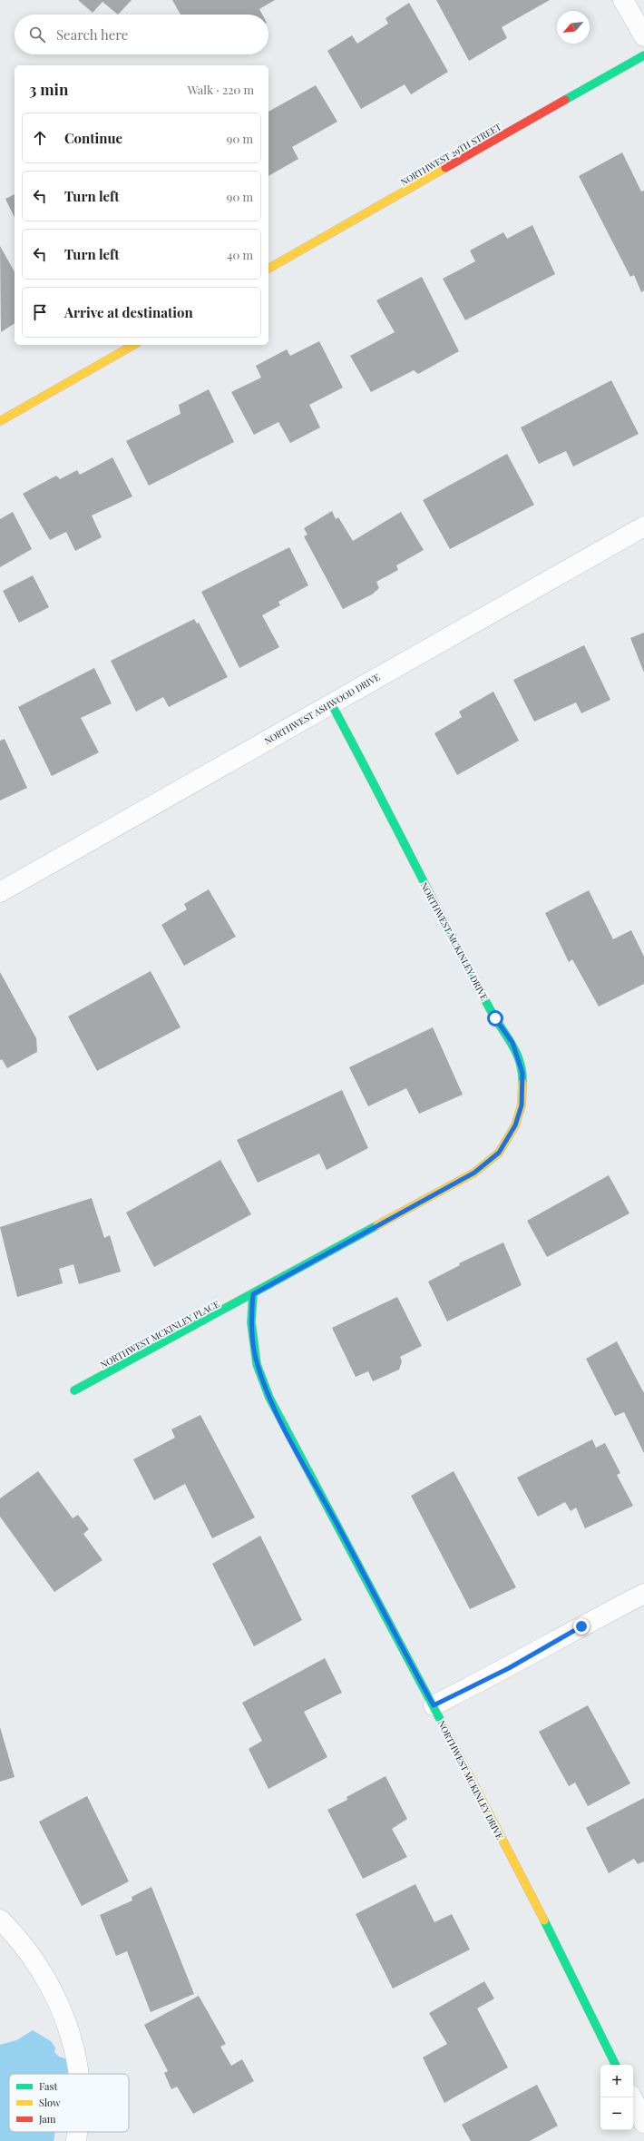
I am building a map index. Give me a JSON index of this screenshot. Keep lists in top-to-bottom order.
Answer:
{
  "streets": {
    "street": [
      "NORTHWEST 29TH STREET",
      "NORTHWEST ASHWOOD DRIVE",
      "NORTHWEST MCKINLEY DRIVE",
      "NORTHWEST MCKINLEY PLACE"
    ]
  },
  "crossings": [
    ["NORTHWEST ASHWOOD DRIVE", "NORTHWEST MCKINLEY DRIVE"],
    ["NORTHWEST MCKINLEY DRIVE", "NORTHWEST MCKINLEY PLACE"]
  ],
  "legend": ["Fast", "Slow", "Jam"],
  "north": "bottom left",
  "page": {
    "search": "Search here",
    "heading": ["3 min", "Walk · 220 m"],
    "list": [
      ["Continue", "90 m"],
      ["Turn left", "90 m"],
      ["Turn left", "40 m"],
      "Arrive at destination"
    ],
    "map_buttons": ["+", "−"]
  }
}
